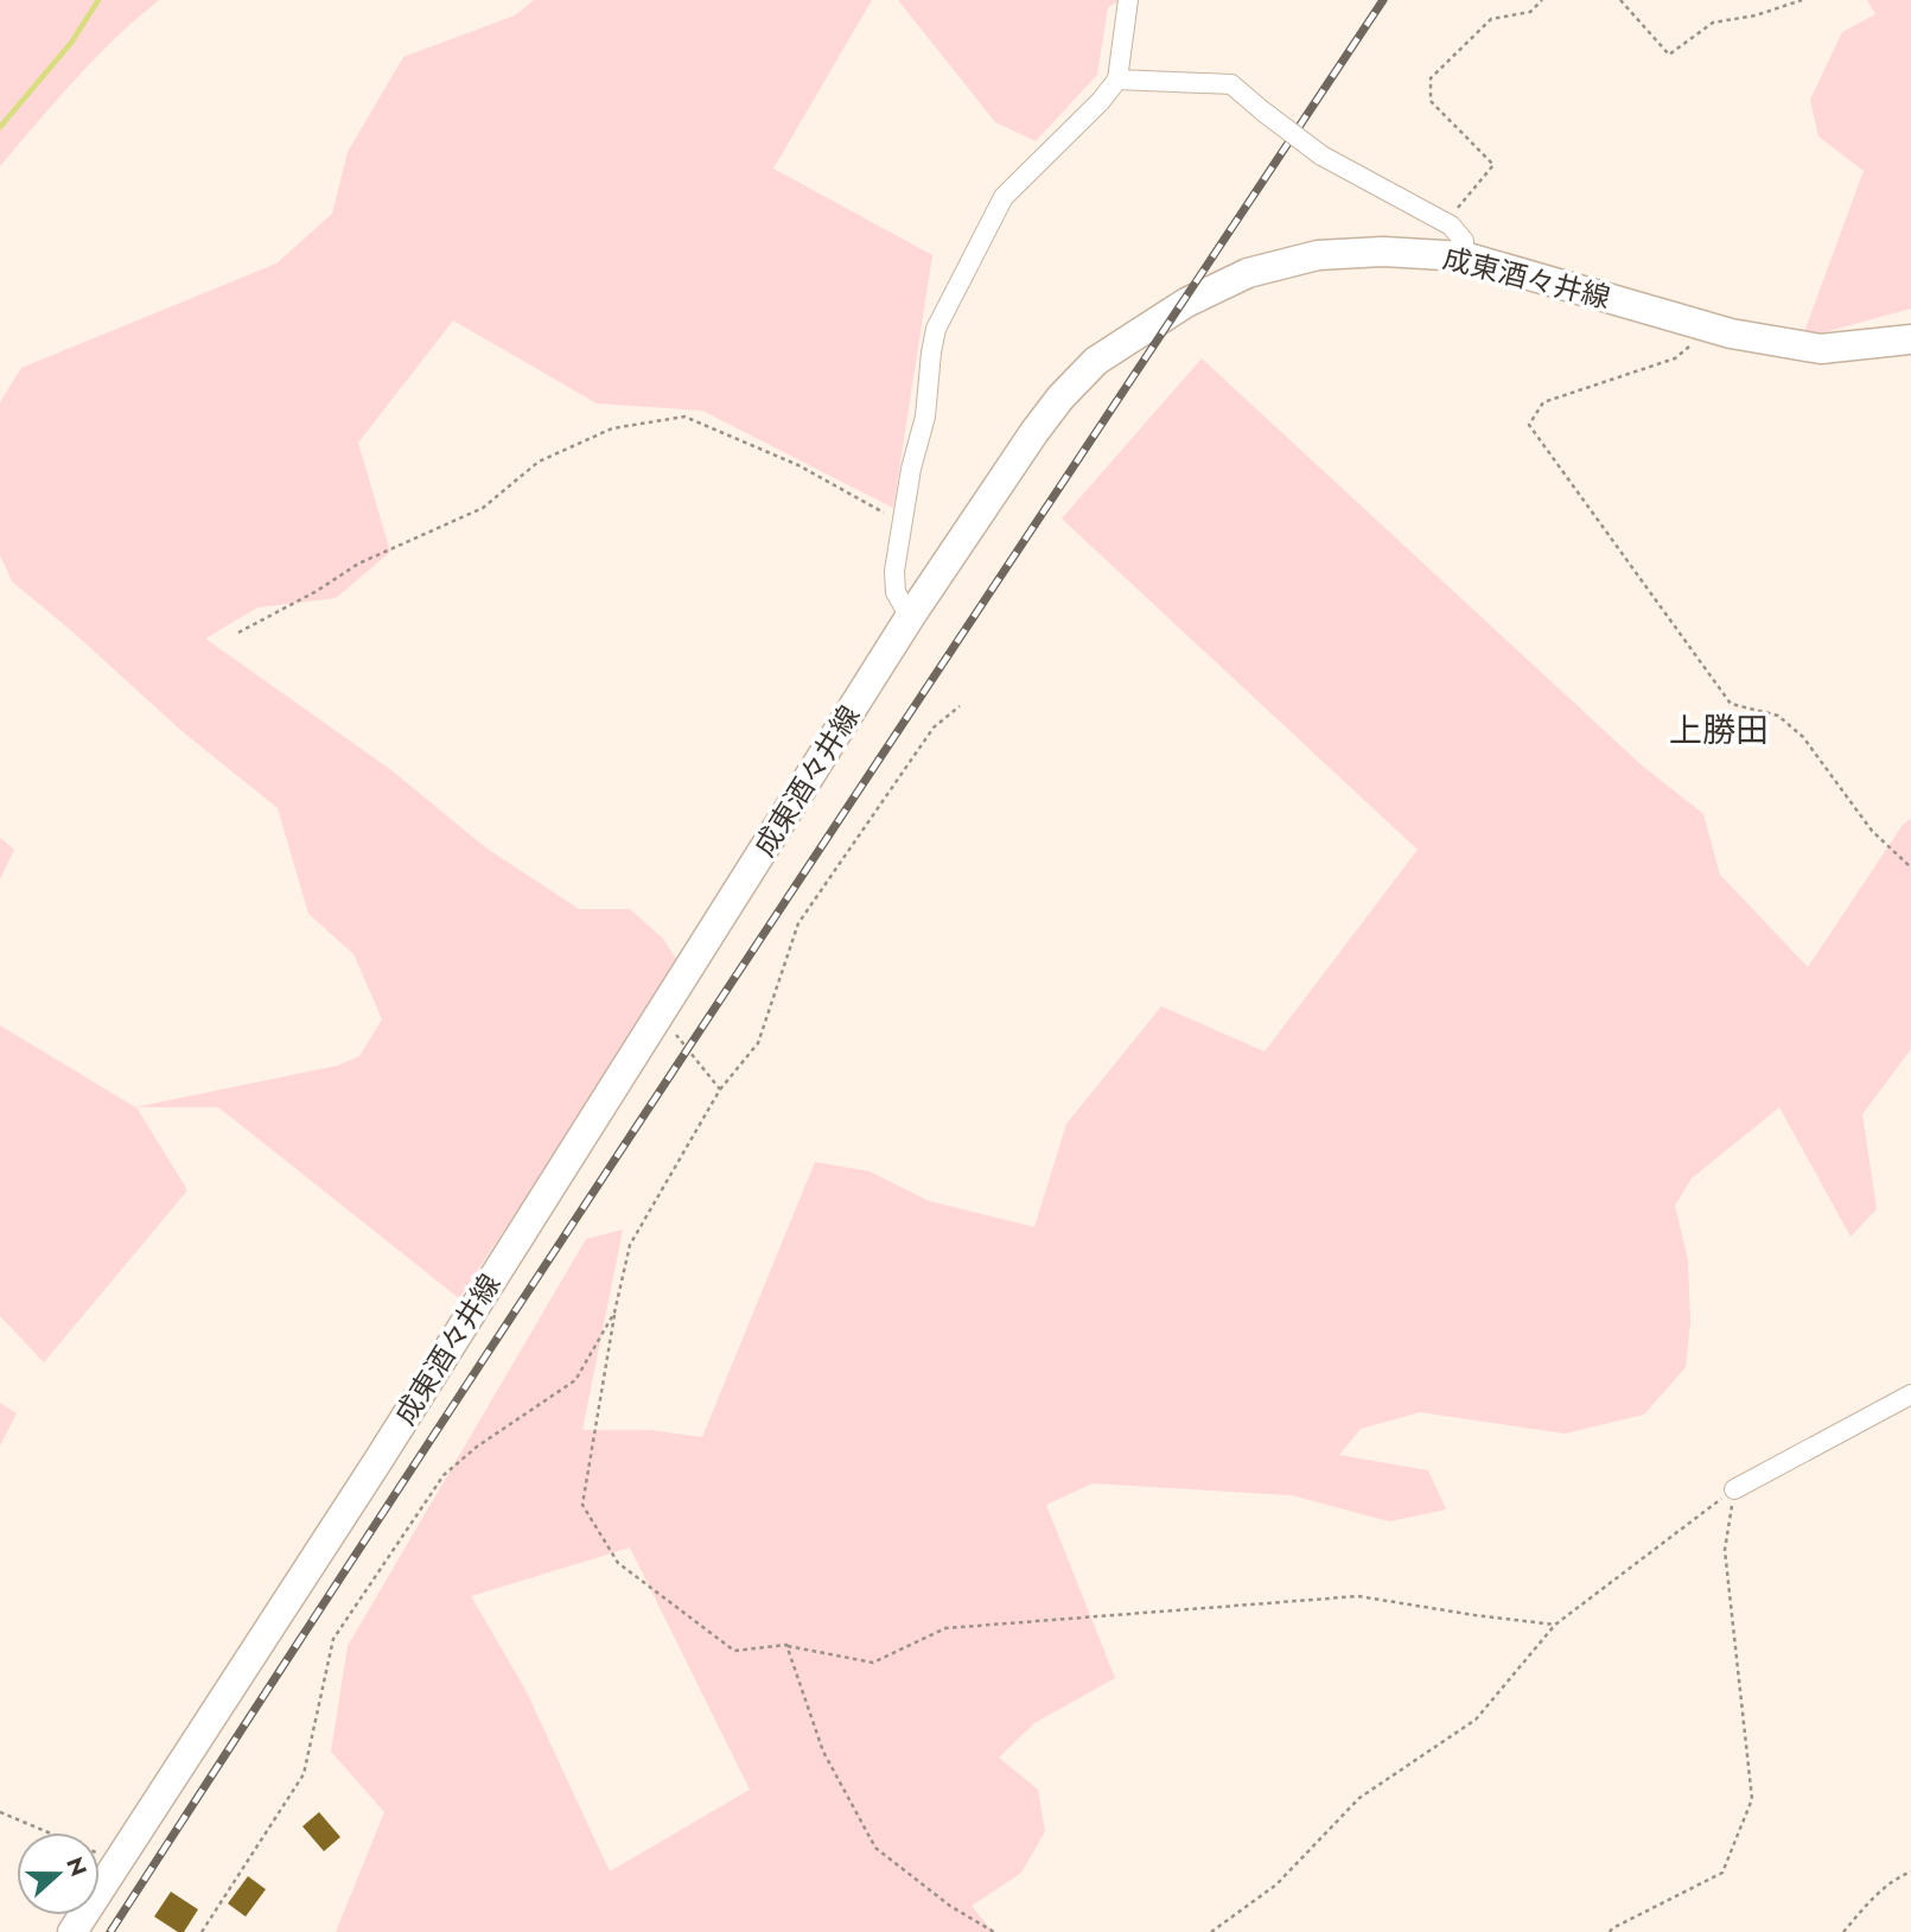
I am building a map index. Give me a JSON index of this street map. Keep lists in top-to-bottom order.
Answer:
{
  "streets": {
    "main road": ["成東酒々井線"]
  },
  "districts": ["上勝田"],
  "north": "right"
}
